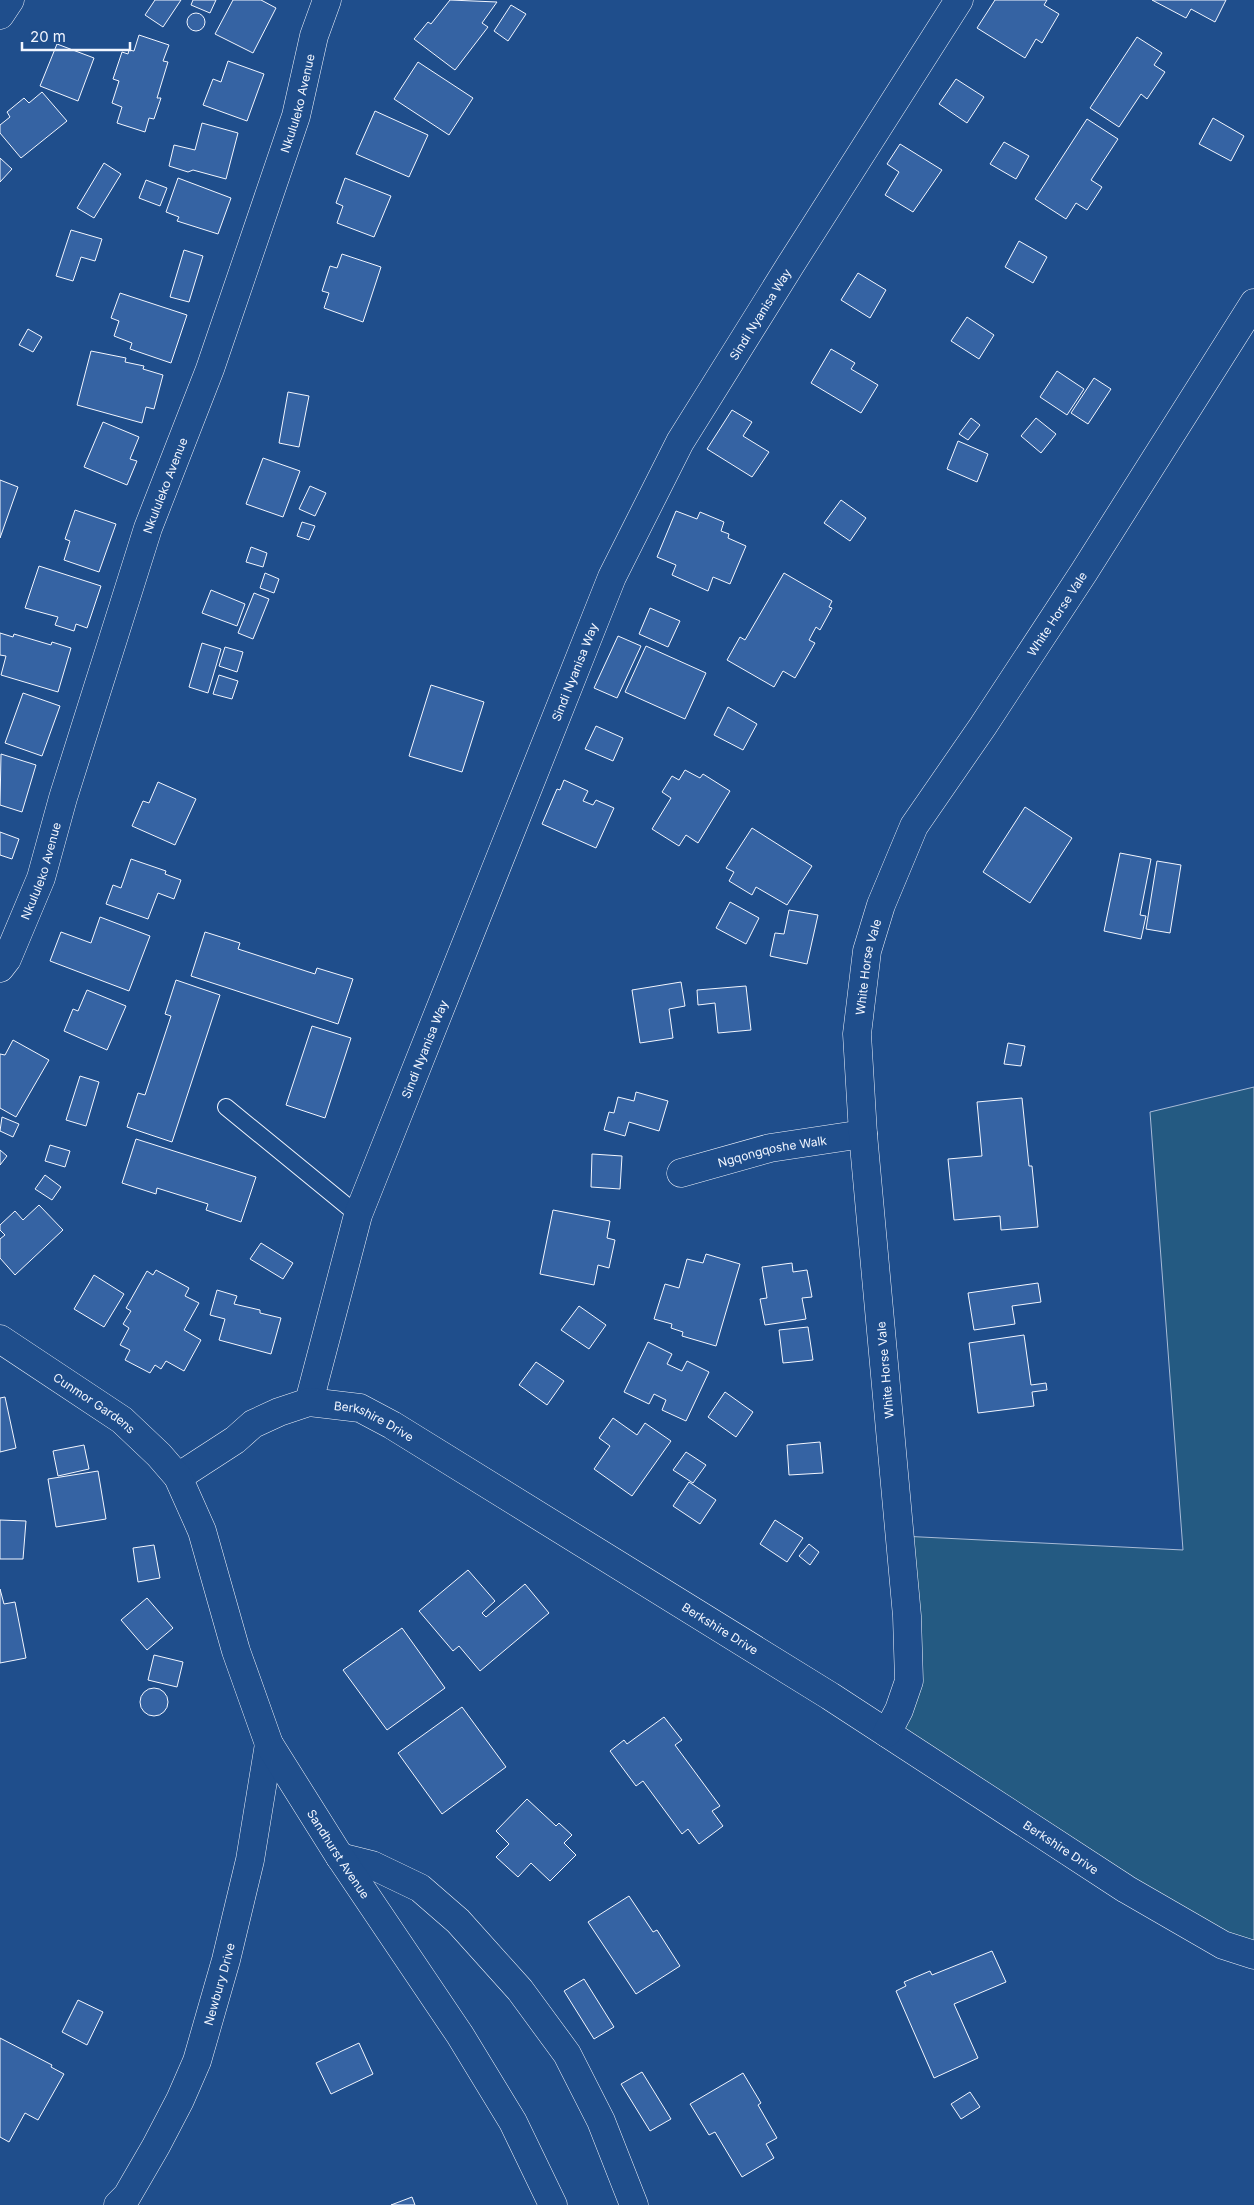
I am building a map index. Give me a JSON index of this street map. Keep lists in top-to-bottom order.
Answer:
{
  "streets": {
    "street": [
      "Nkululeko Avenue",
      "Sindi Nyanisa Way",
      "White Horse Vale",
      "Ngqongqoshe Walk",
      "Cunmor Gardens",
      "Berkshire Drive",
      "Sandhurst Avenue",
      "Newbury Drive"
    ]
  },
  "crossings": [
    ["Sindi Nyanisa Way", "Berkshire Drive"],
    ["White Horse Vale", "Ngqongqoshe Walk"],
    ["White Horse Vale", "Berkshire Drive"],
    ["Cunmor Gardens", "Berkshire Drive"],
    ["Cunmor Gardens", "Sandhurst Avenue"],
    ["Berkshire Drive", "Sandhurst Avenue"],
    ["Sandhurst Avenue", "Newbury Drive"]
  ],
  "scale_bar": "20 m"
}
